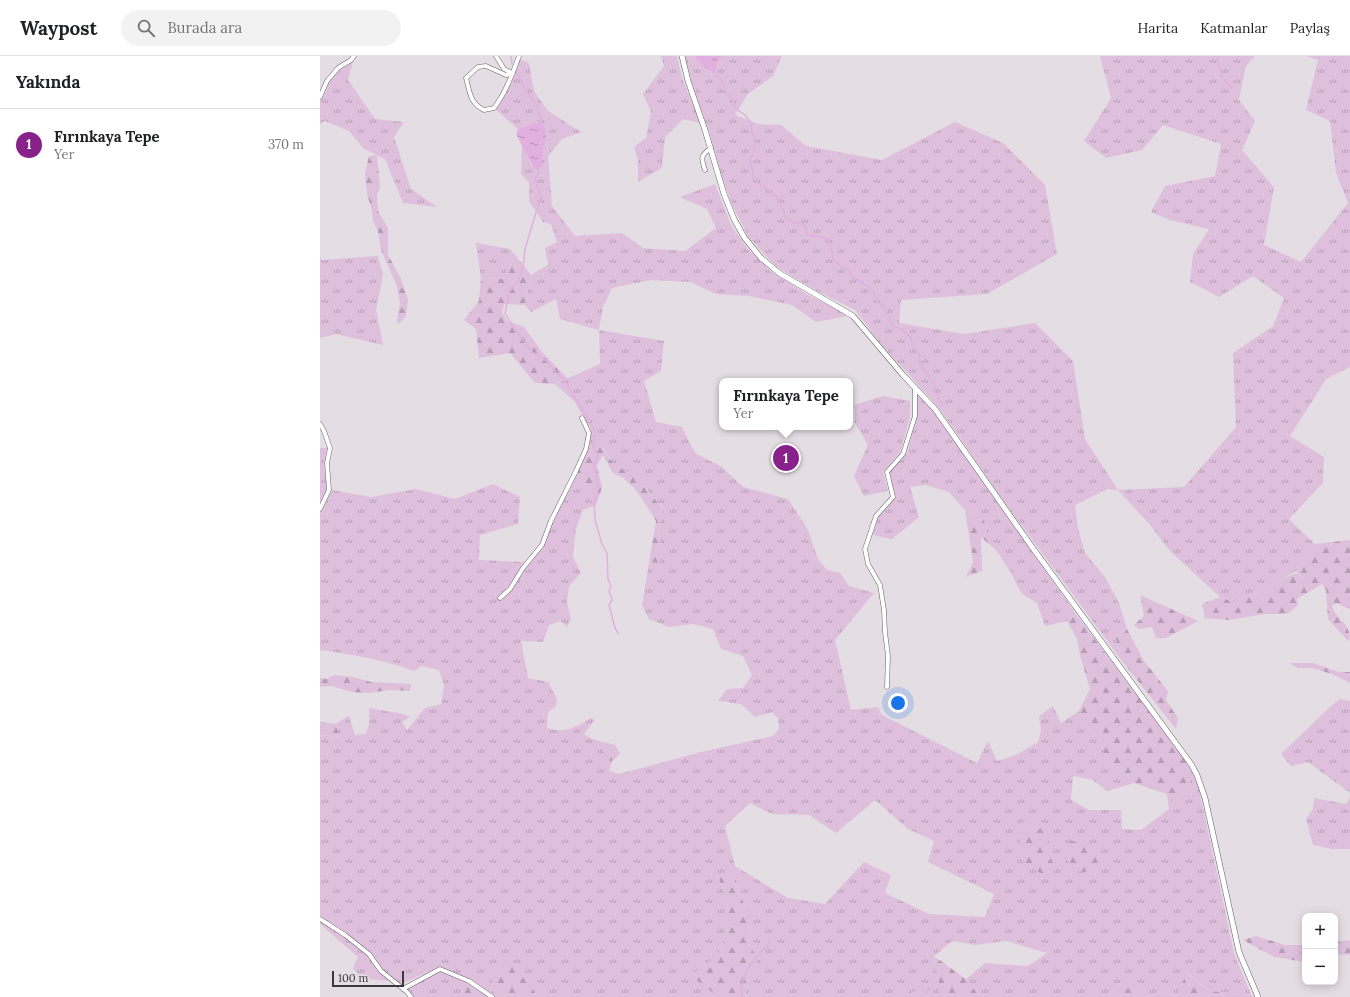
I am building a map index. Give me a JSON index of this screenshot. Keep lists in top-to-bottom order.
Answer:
{
  "scale_bar": "100 m",
  "page": {
    "header": "Waypost",
    "search": "Burada ara",
    "nav": ["Harita", "Katmanlar", "Paylaş"],
    "heading": "Yakında",
    "list": [
      {
        "mark": "1",
        "name": "Fırınkaya Tepe",
        "note": "Yer",
        "value": "370 m"
      }
    ],
    "popup": ["Fırınkaya Tepe", "Yer"],
    "pins": "1",
    "map_buttons": ["+", "−"],
    "scale": "100 m"
  }
}
